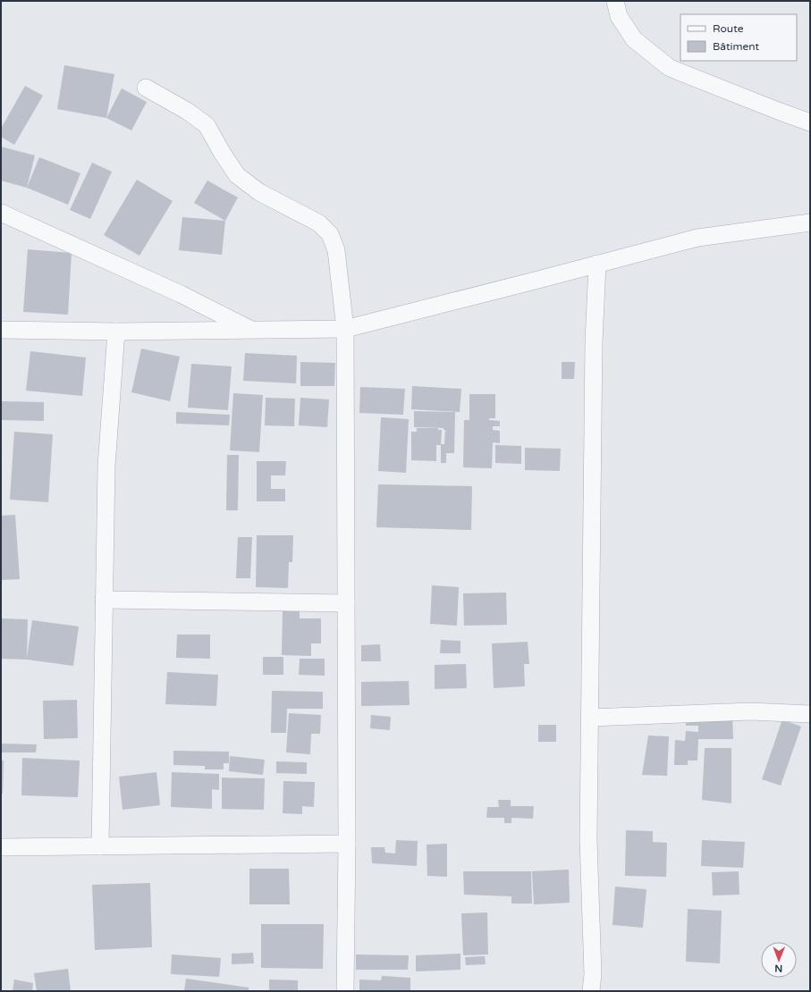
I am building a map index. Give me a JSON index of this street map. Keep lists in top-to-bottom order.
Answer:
{
  "legend": ["Route", "Bâtiment"],
  "north": "bottom"
}
